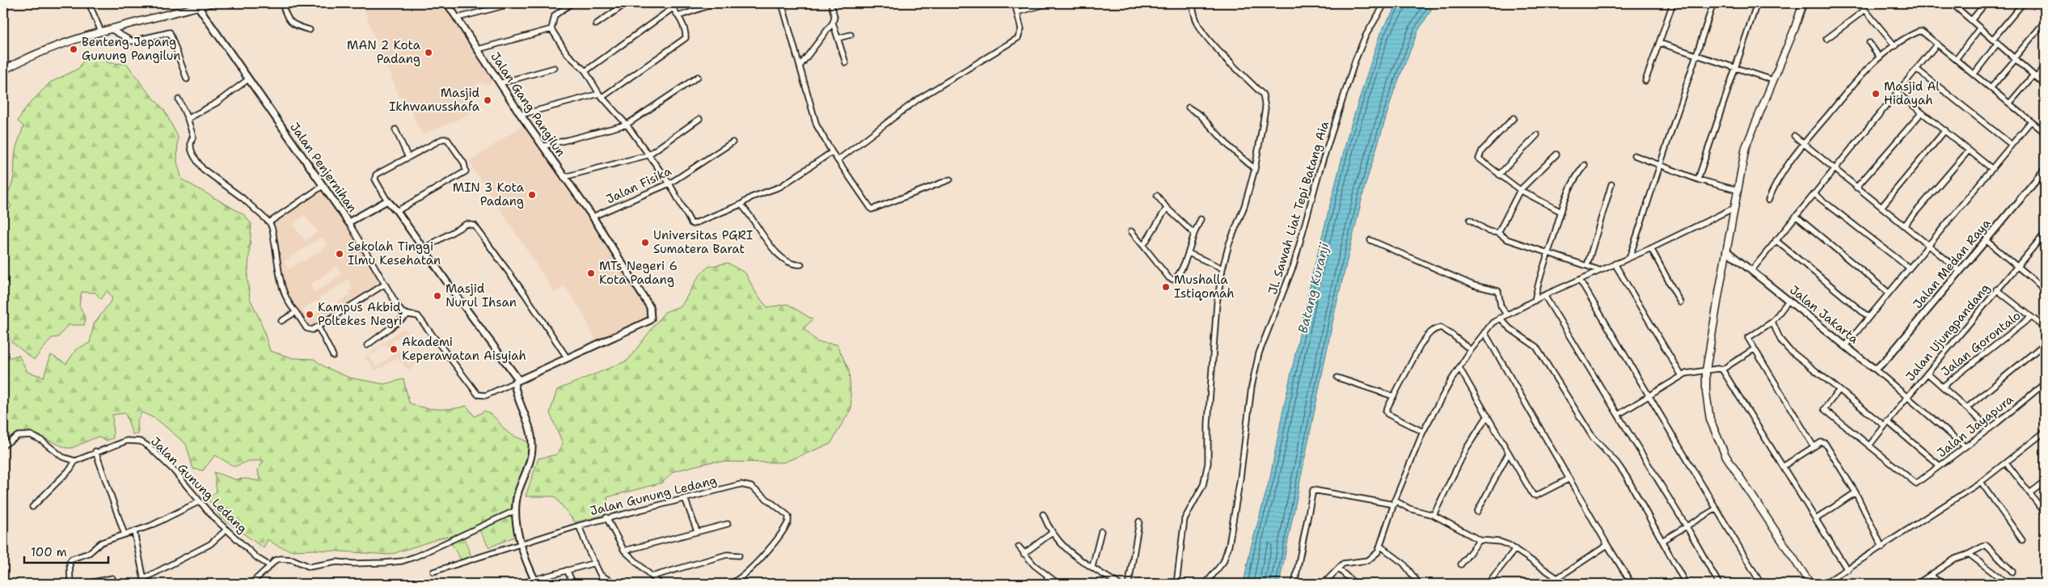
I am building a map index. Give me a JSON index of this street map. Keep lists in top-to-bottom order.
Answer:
{
  "streets": {
    "street": [
      "Jalan Gang Pangilun",
      "Jalan Penjernihan",
      "Jalan Fisika",
      "Jl. Sawah Liat Tepi Batang Aia",
      "Jalan Medan Raya",
      "Jalan Jakarta",
      "Jalan Ujungpandang",
      "Jalan Gorontalo",
      "Jalan Jayapura",
      "Jalan Gunung Ledang"
    ]
  },
  "crossings": [
    ["Jalan Gang Pangilun", "Jalan Fisika"],
    ["Jalan Medan Raya", "Jalan Jakarta"],
    ["Jalan Jakarta", "Jalan Ujungpandang"],
    ["Jalan Jakarta", "Jalan Jayapura"],
    ["Jalan Ujungpandang", "Jalan Jayapura"]
  ],
  "water": ["Batang Kuranji"],
  "places": [
    "Benteng Jepang Gunung Pangilun",
    "MAN 2 Kota Padang",
    "Masjid Al Hidayah",
    "Masjid Ikhwanusshafa",
    "MIN 3 Kota Padang",
    "Universitas PGRI Sumatera Barat",
    "Sekolah Tinggi Ilmu Kesehatan",
    "MTs Negeri 6 Kota Padang",
    "Mushalla Istiqomah",
    "Masjid Nurul Ihsan",
    "Kampus Akbid Poltekes Negri",
    "Akademi Keperawatan Aisyiah"
  ],
  "scale_bar": "100 m"
}
